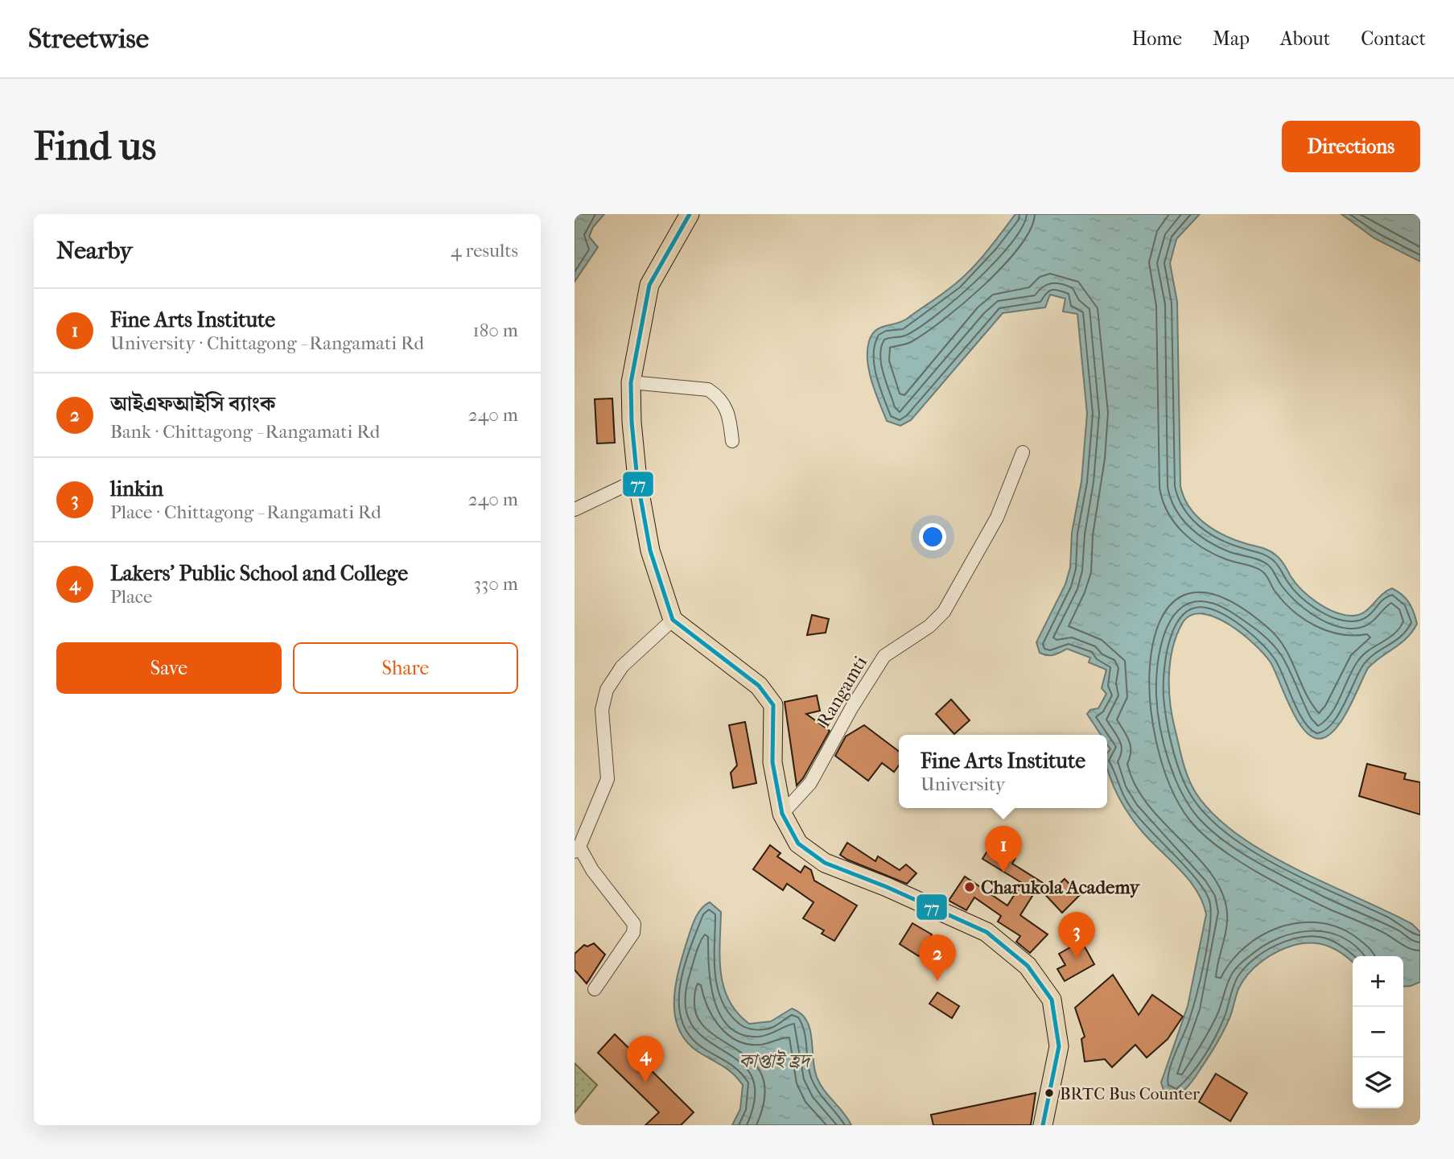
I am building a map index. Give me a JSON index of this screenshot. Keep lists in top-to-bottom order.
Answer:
{
  "streets": {
    "street": ["Rangamti"]
  },
  "water": ["কাপ্তাই হ্রদ"],
  "places": ["Charukola Academy", "BRTC Bus Counter"],
  "lines": ["transit line 77"],
  "page": {
    "header": "Streetwise",
    "nav": [
      "Home",
      "Map",
      "About",
      "Contact"
    ],
    "buttons": [
      "Directions",
      ["Save", "Share"]
    ],
    "title": "Find us",
    "heading": ["Nearby", "4 results"],
    "list": [
      {
        "mark": "1",
        "name": "Fine Arts Institute",
        "note": "University · Chittagong - Rangamati Rd",
        "value": "180 m"
      },
      {
        "mark": "2",
        "name": "আইএফআইসি ব্যাংক",
        "note": "Bank · Chittagong - Rangamati Rd",
        "value": "240 m"
      },
      {
        "mark": "3",
        "name": "linkin",
        "note": "Place · Chittagong - Rangamati Rd",
        "value": "240 m"
      },
      {
        "mark": "4",
        "name": "Lakers' Public School and College",
        "note": "Place",
        "value": "330 m"
      }
    ],
    "popup": ["Fine Arts Institute", "University"],
    "pins": [
      "1",
      "3",
      "2",
      "4"
    ],
    "map_buttons": ["+", "−"]
  }
}
